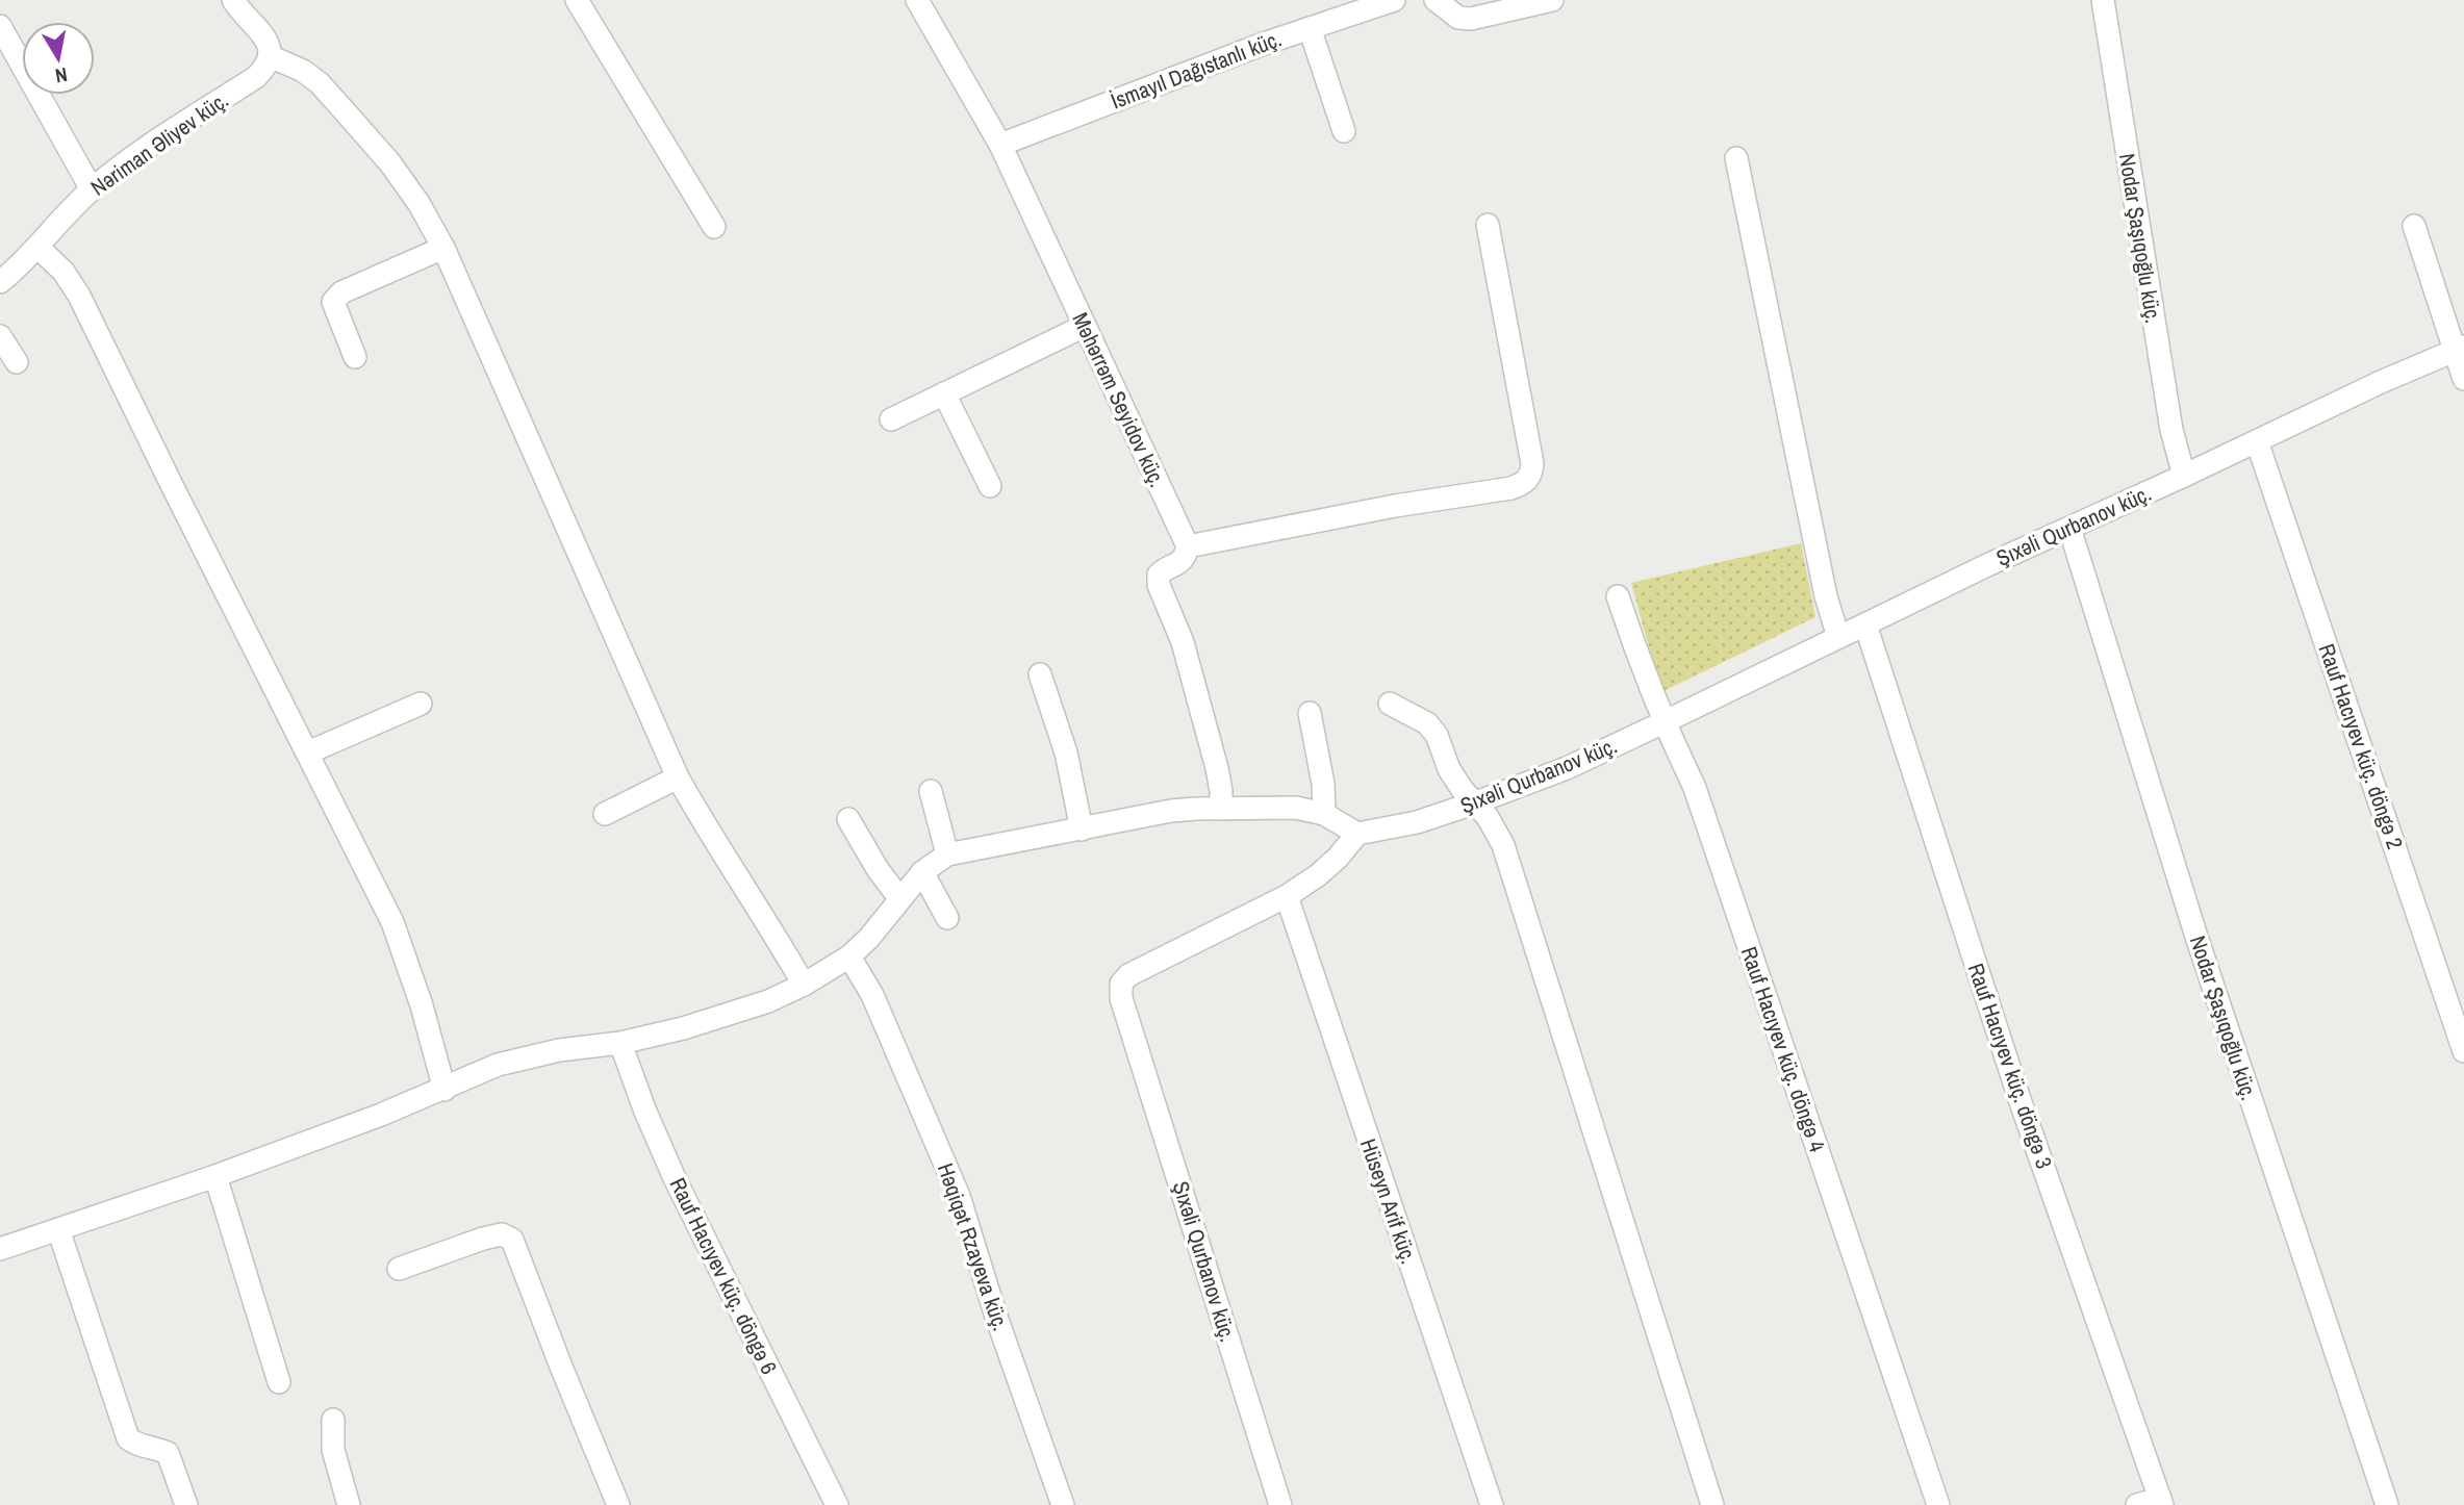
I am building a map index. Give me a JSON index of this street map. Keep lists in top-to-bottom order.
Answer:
{
  "streets": {
    "street": [
      "İsmayıl Dağıstanlı küç.",
      "Nəriman Əliyev küç.",
      "Nodar Şaşıqoğlu küç.",
      "Məhərrəm Seyidov küç.",
      "Şıxəli Qurbanov küç.",
      "Rauf Hacıyev küç. döngə 2",
      "Rauf Hacıyev küç. döngə 4",
      "Rauf Hacıyev küç. döngə 3",
      "Hüseyn Arif küç.",
      "Həqiqət Rzayeva küç.",
      "Rauf Hacıyev küç. döngə 6"
    ]
  },
  "crossings": [
    ["İsmayıl Dağıstanlı küç.", "Məhərrəm Seyidov küç."],
    ["Nodar Şaşıqoğlu küç.", "Şıxəli Qurbanov küç."],
    ["Şıxəli Qurbanov küç.", "Rauf Hacıyev küç. döngə 2"],
    ["Şıxəli Qurbanov küç.", "Rauf Hacıyev küç. döngə 4"],
    ["Şıxəli Qurbanov küç.", "Rauf Hacıyev küç. döngə 3"],
    ["Şıxəli Qurbanov küç.", "Hüseyn Arif küç."]
  ],
  "north": "bottom"
}
